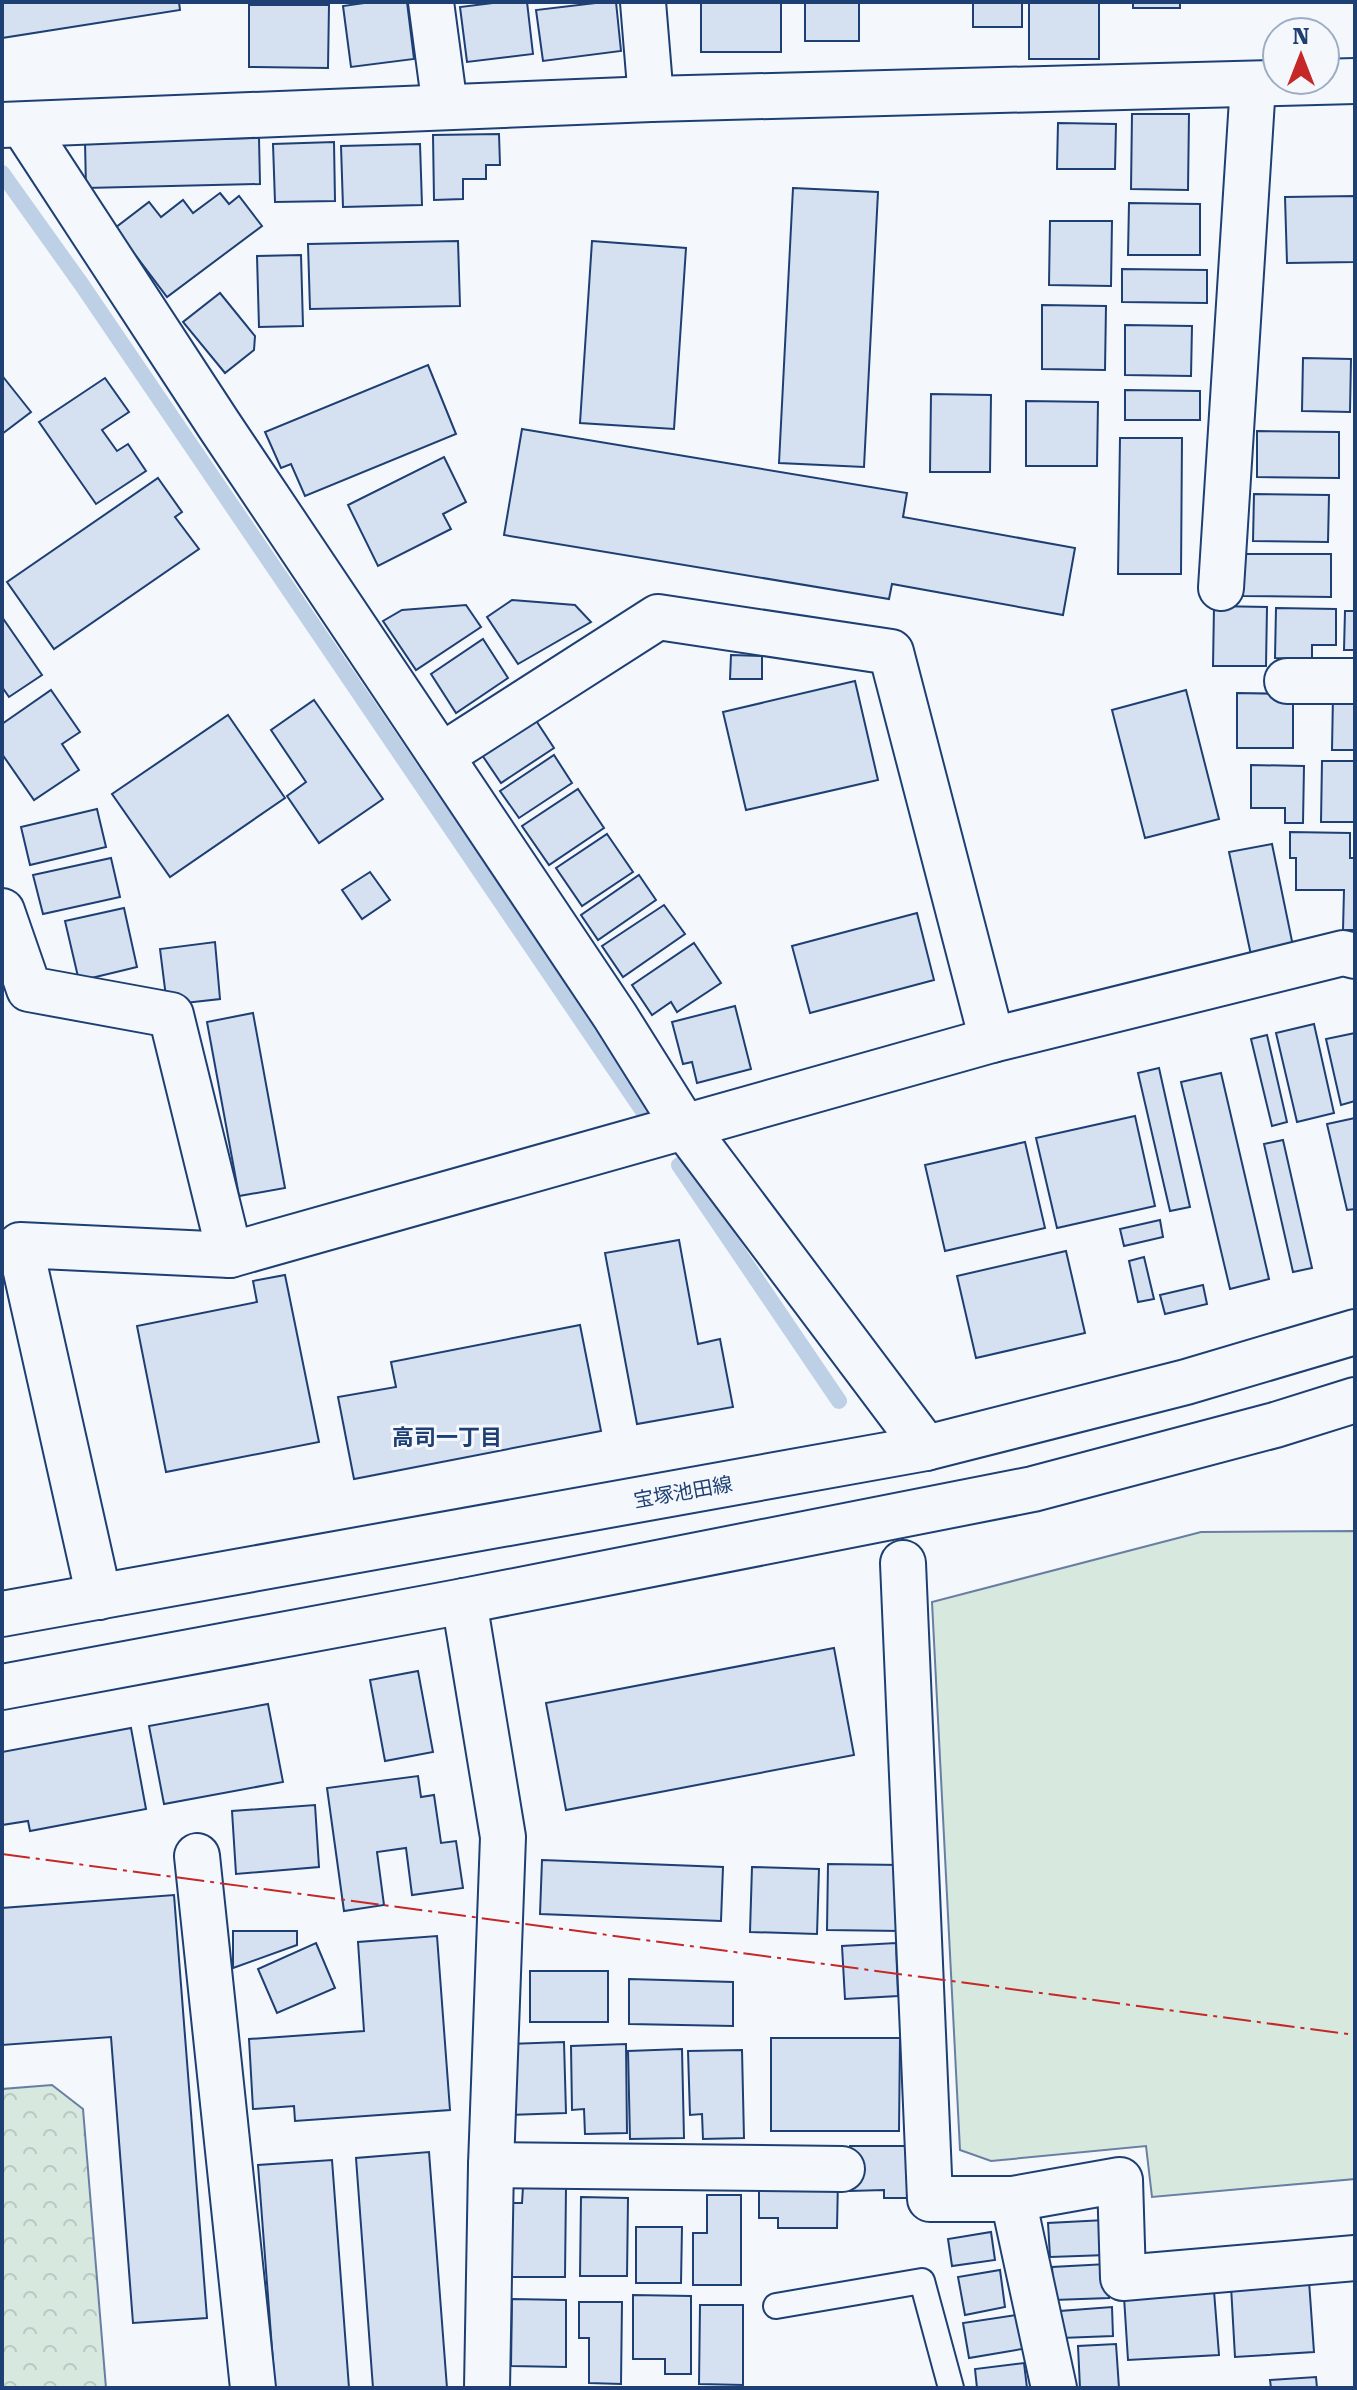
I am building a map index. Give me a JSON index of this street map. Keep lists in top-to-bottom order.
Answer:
{
  "streets": {
    "street": ["宝塚池田線"]
  },
  "districts": ["高司一丁目"],
  "north": "top"
}
